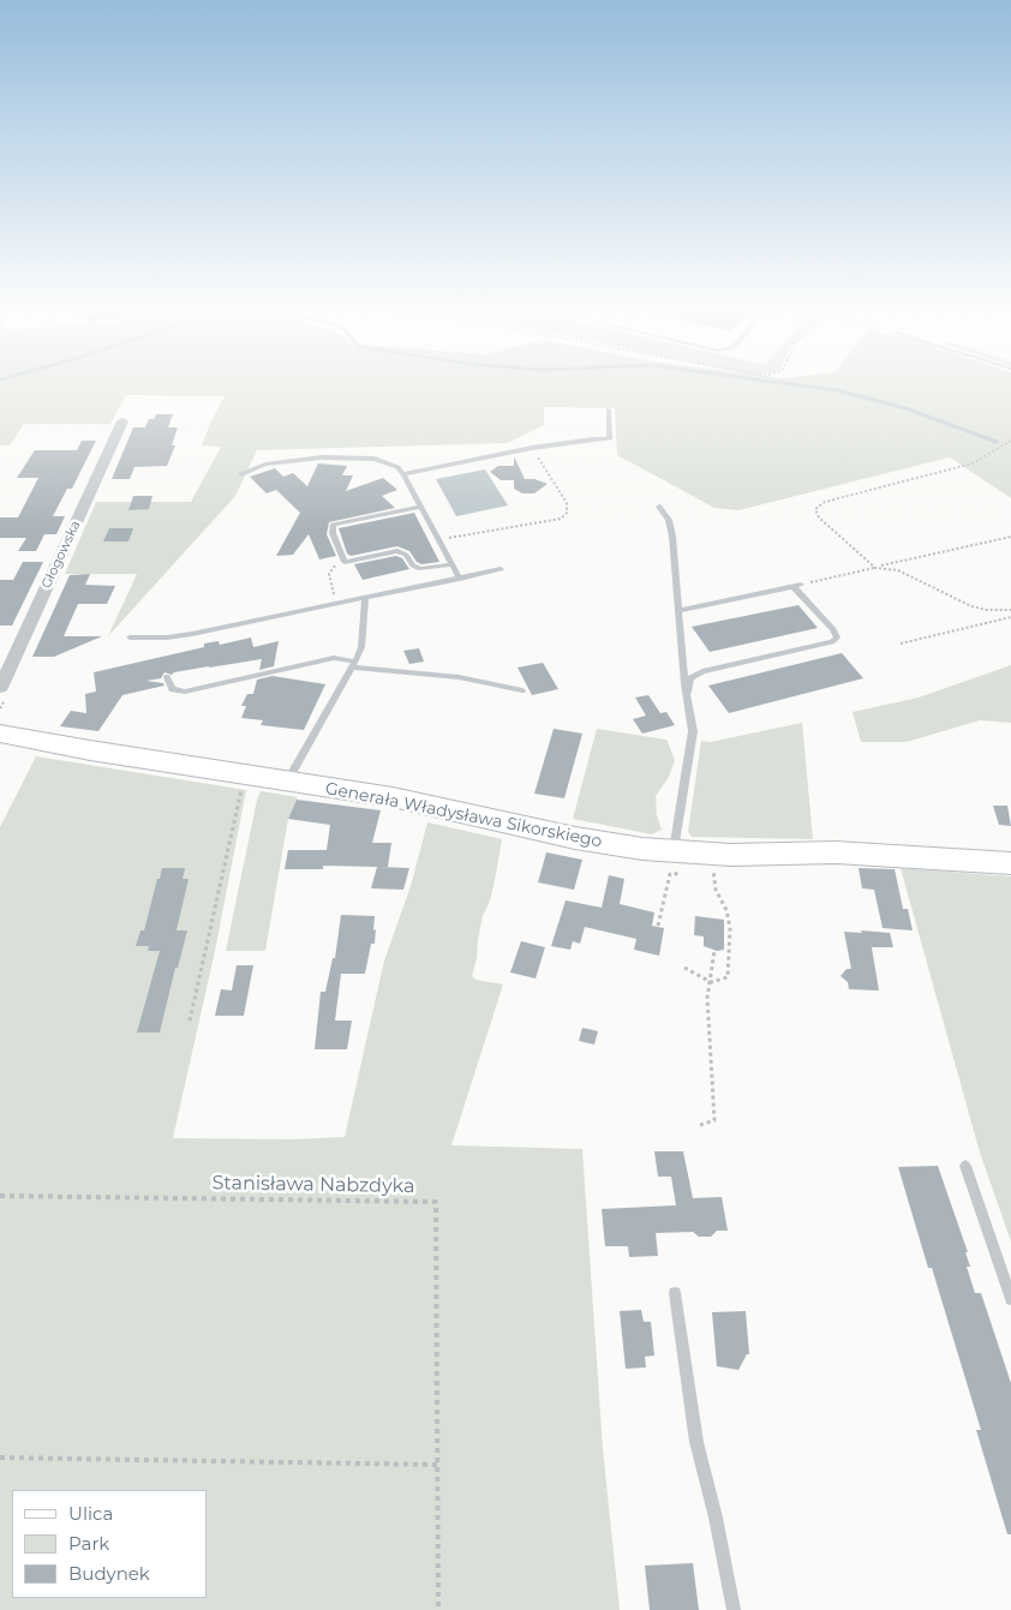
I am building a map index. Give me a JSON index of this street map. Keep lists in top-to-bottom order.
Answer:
{
  "streets": {
    "street": ["Głogowska", "Generała Władysława Sikorskiego"],
    "path": ["Stanisława Nabzdyka"]
  },
  "legend": ["Ulica", "Park", "Budynek"]
}
